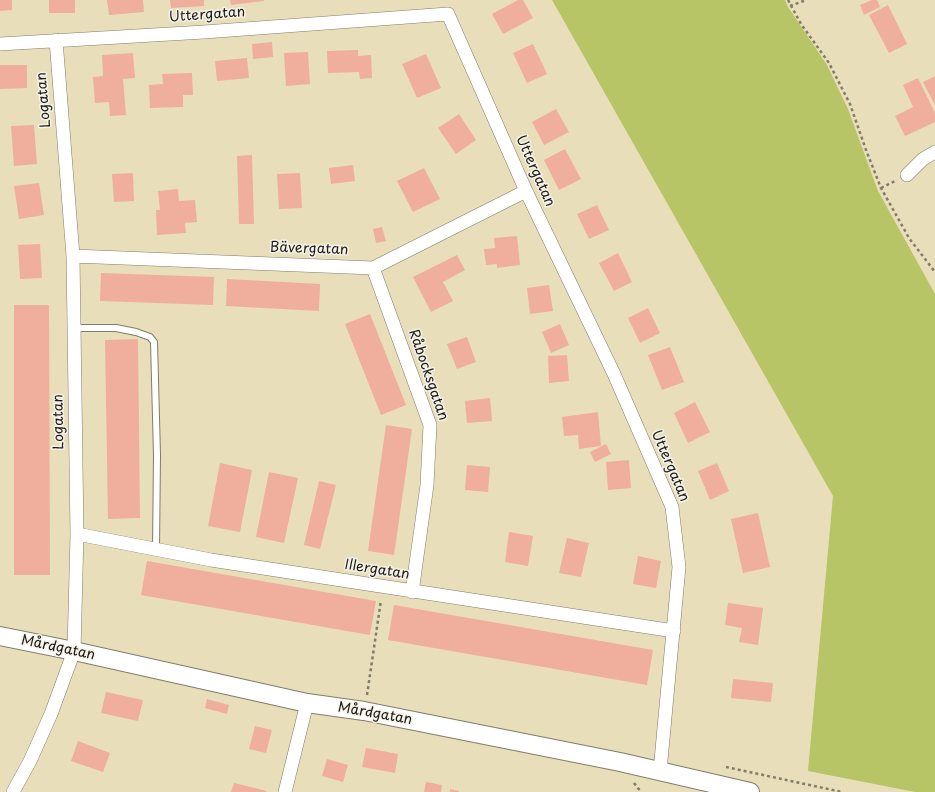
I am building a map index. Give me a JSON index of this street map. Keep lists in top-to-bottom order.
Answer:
{
  "streets": {
    "street": [
      "Uttergatan",
      "Logatan",
      "Bävergatan",
      "Råbocksgatan",
      "Illergatan",
      "Mårdgatan"
    ]
  },
  "crossings": [
    ["Uttergatan", "Logatan"],
    ["Uttergatan", "Bävergatan"],
    ["Uttergatan", "Illergatan"],
    ["Uttergatan", "Mårdgatan"],
    ["Logatan", "Bävergatan"],
    ["Logatan", "Illergatan"],
    ["Logatan", "Mårdgatan"],
    ["Bävergatan", "Råbocksgatan"],
    ["Råbocksgatan", "Illergatan"]
  ]
}
